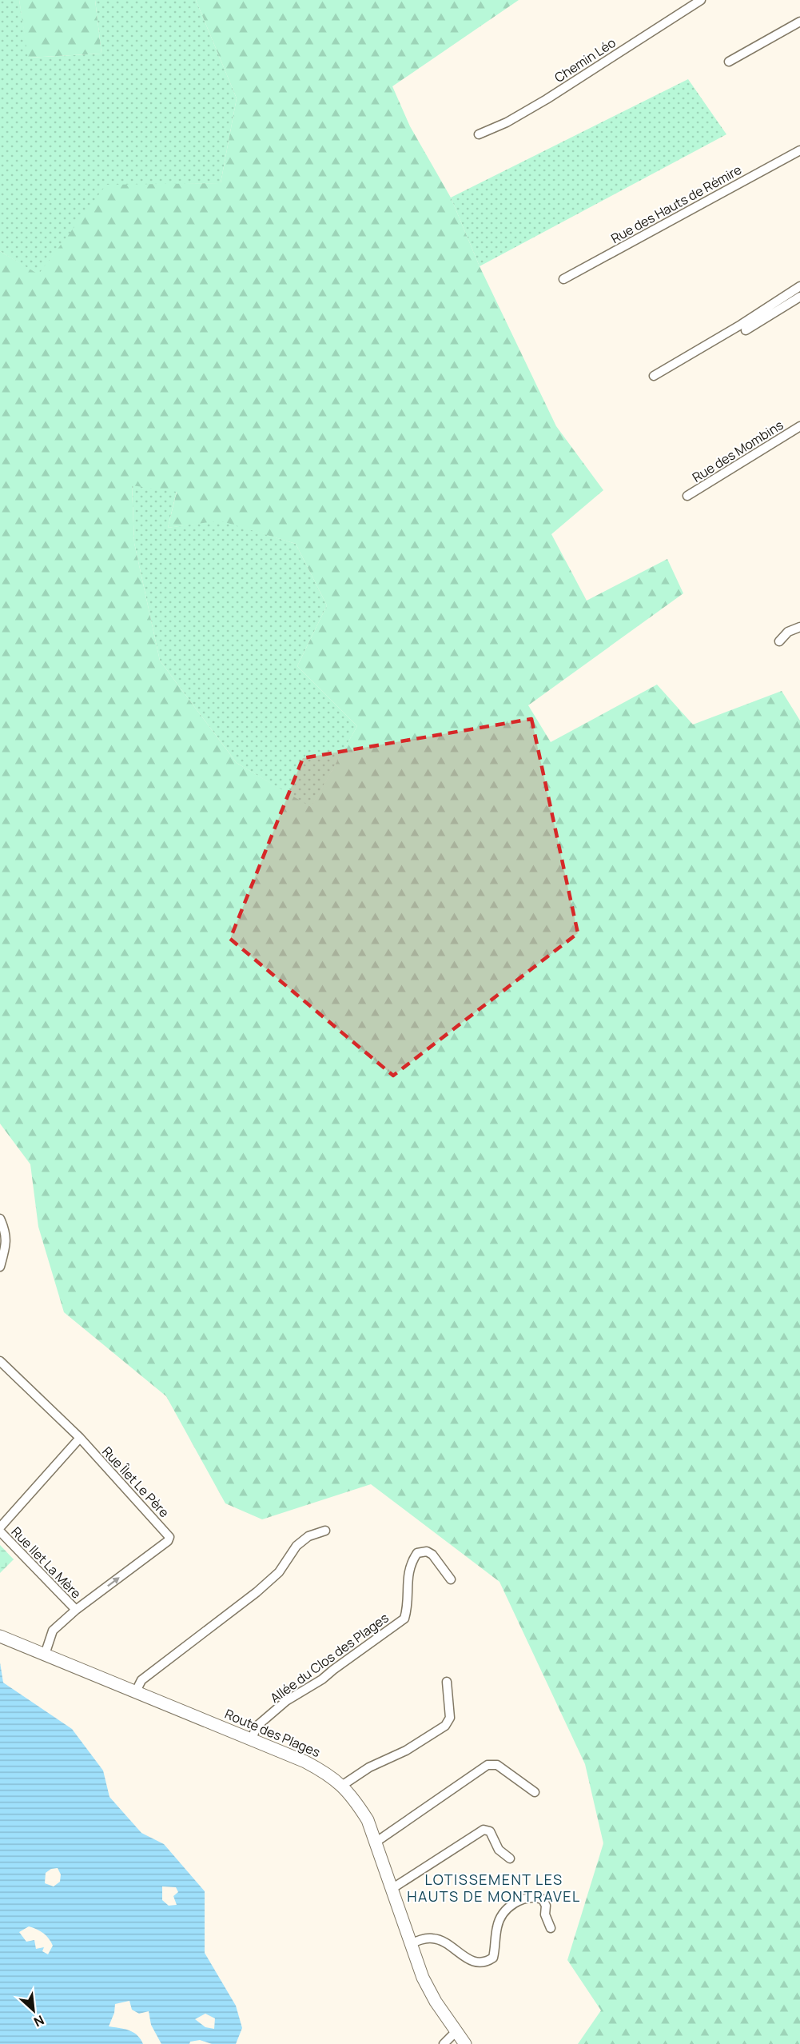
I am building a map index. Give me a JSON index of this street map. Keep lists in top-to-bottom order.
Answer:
{
  "streets": {
    "street": [
      "Chemin Léo",
      "Rue des Hauts de Rémire",
      "Rue des Mombins",
      "Rue Îlet Le Père",
      "Rue Ilet La Mère",
      "Allée du Clos des Plages",
      "Route des Plages"
    ]
  },
  "crossings": [
    ["Rue Îlet Le Père", "Rue Ilet La Mère"],
    ["Rue Îlet Le Père", "Route des Plages"],
    ["Allée du Clos des Plages", "Route des Plages"]
  ],
  "districts": ["LOTISSEMENT LES HAUTS DE MONTRAVEL"],
  "north": "bottom right"
}
